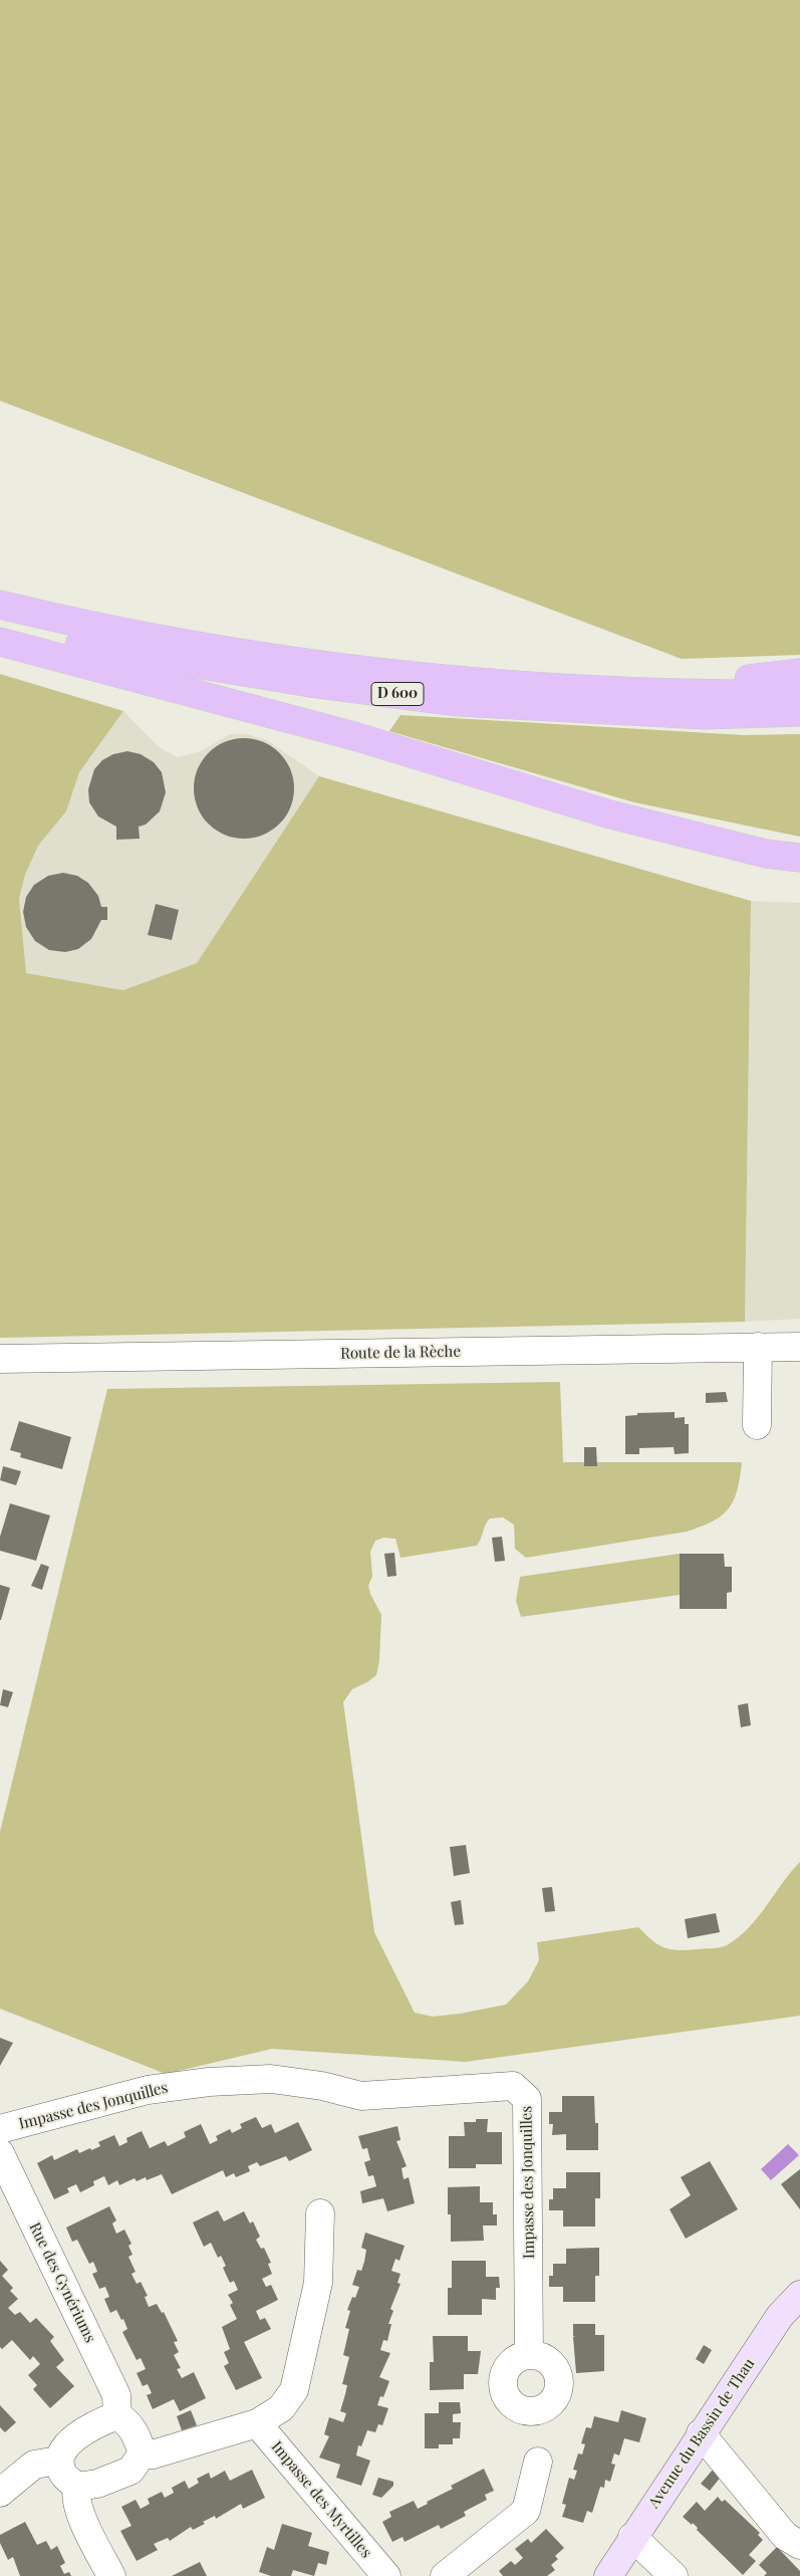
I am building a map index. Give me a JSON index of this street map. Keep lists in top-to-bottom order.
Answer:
{
  "streets": {
    "main road": ["D 600", "Avenue du Bassin de Thau"],
    "street": [
      "Route de la Rèche",
      "Impasse des Jonquilles",
      "Rue des Gynériums",
      "Impasse des Myrtilles"
    ]
  }
}
